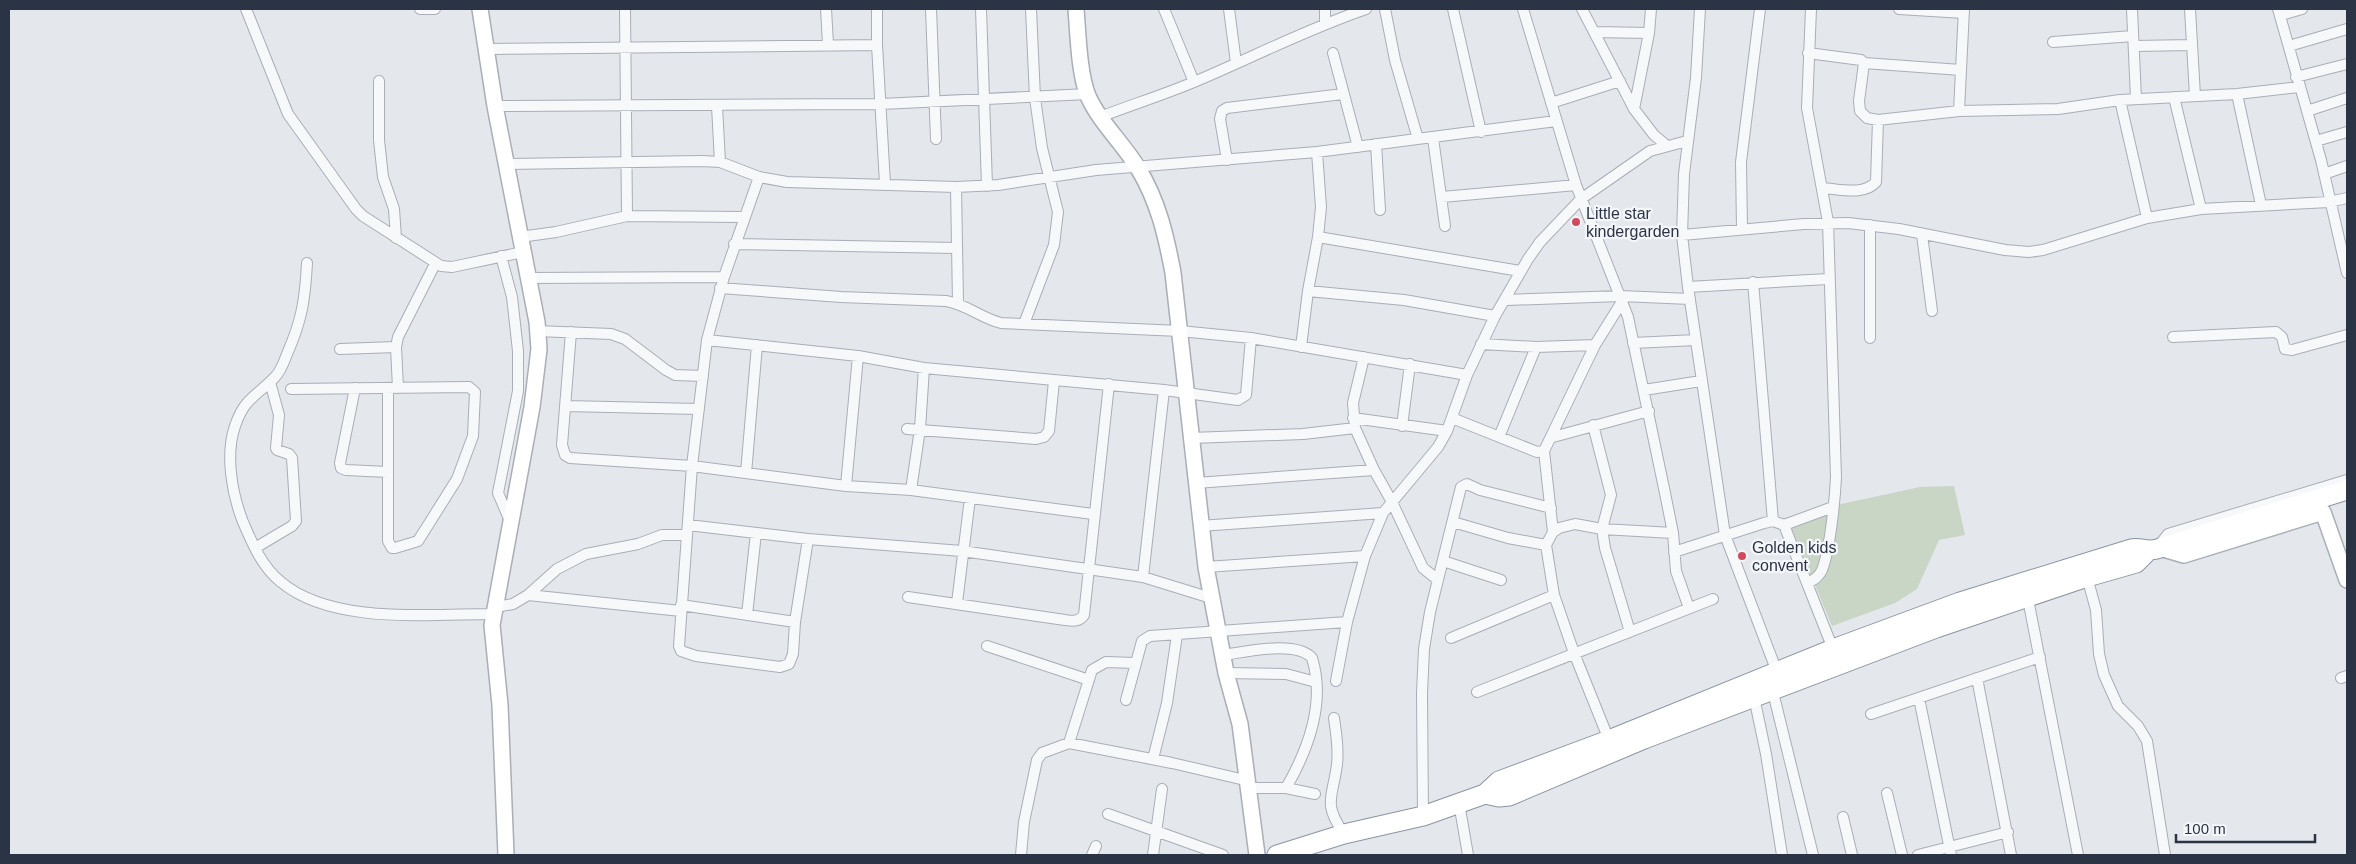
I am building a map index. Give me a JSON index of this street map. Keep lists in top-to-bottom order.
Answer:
{
  "places": ["Little star kindergarden", "Golden kids convent"],
  "scale_bar": "100 m"
}
